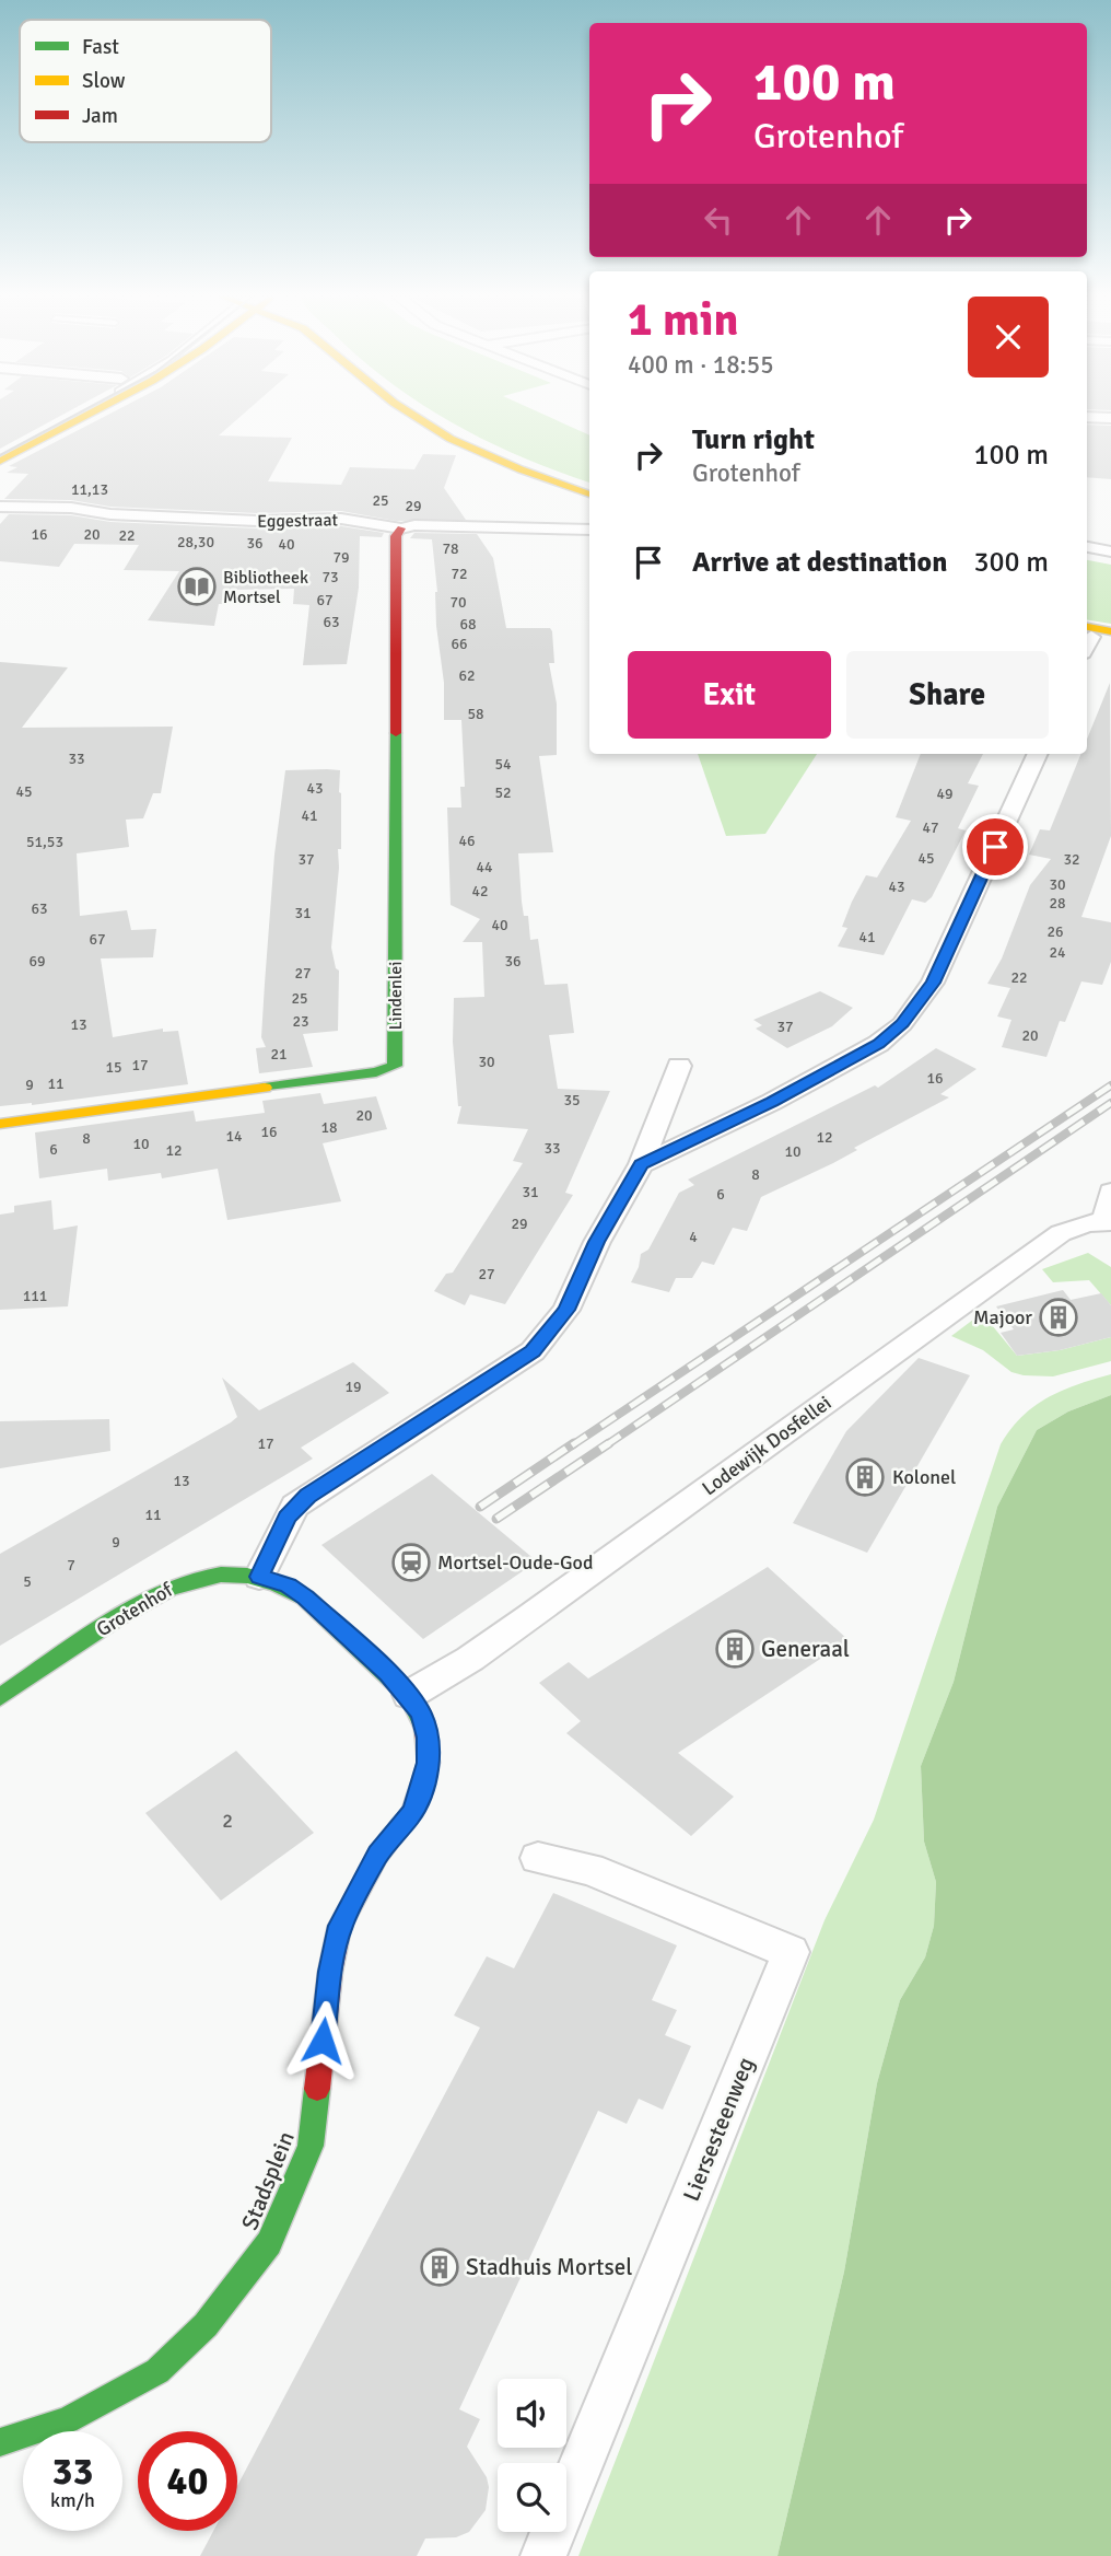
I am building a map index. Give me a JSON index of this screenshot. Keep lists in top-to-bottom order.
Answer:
{
  "streets": {
    "main road": ["Lindenlei", "Grotenhof", "Stadsplein"],
    "street": ["Eggestraat", "Lodewijk Dosfellei", "Liersesteenweg"]
  },
  "crossings": [
    ["Eggestraat", "Lindenlei"],
    ["Lodewijk Dosfellei", "Stadsplein"],
    ["Grotenhof", "Stadsplein"]
  ],
  "places": {
    "library": ["Bibliotheek Mortsel"],
    "building": [
      "Majoor",
      "Kolonel",
      "Generaal",
      "Stadhuis Mortsel"
    ],
    "station": ["Mortsel-Oude-God"]
  },
  "house_numbers": [
    "11,13",
    "25",
    "29",
    "16",
    "20",
    "22",
    "28,30",
    "36",
    "40",
    "78",
    "79",
    "72",
    "73",
    "67",
    "70",
    "63",
    "68",
    "66",
    "62",
    "58",
    "33",
    "54",
    "43",
    "45",
    "52",
    "49",
    "41",
    "47",
    "46",
    "51,53",
    "45",
    "37",
    "32",
    "44",
    "30",
    "43",
    "42",
    "28",
    "63",
    "31",
    "40",
    "26",
    "41",
    "67",
    "24",
    "69",
    "36",
    "27",
    "22",
    "25",
    "23",
    "13",
    "37",
    "20",
    "21",
    "30",
    "17",
    "15",
    "16",
    "11",
    "9",
    "35",
    "20",
    "18",
    "16",
    "14",
    "12",
    "8",
    "10",
    "33",
    "6",
    "12",
    "10",
    "8",
    "31",
    "6",
    "29",
    "4",
    "27",
    "111",
    "19",
    "17",
    "13",
    "11",
    "9",
    "7",
    "5",
    "2"
  ],
  "legend": ["Fast", "Slow", "Jam"],
  "page": {
    "turn": ["100 m", "Grotenhof"],
    "heading": ["1 min", "400 m · 18:55"],
    "list": [
      {
        "name": "Turn right",
        "note": "Grotenhof",
        "value": "100 m"
      },
      {
        "name": "Arrive at destination",
        "value": "300 m"
      }
    ],
    "buttons": ["Exit", "Share"],
    "speed": "33 km/h",
    "limit": "40"
  }
}
